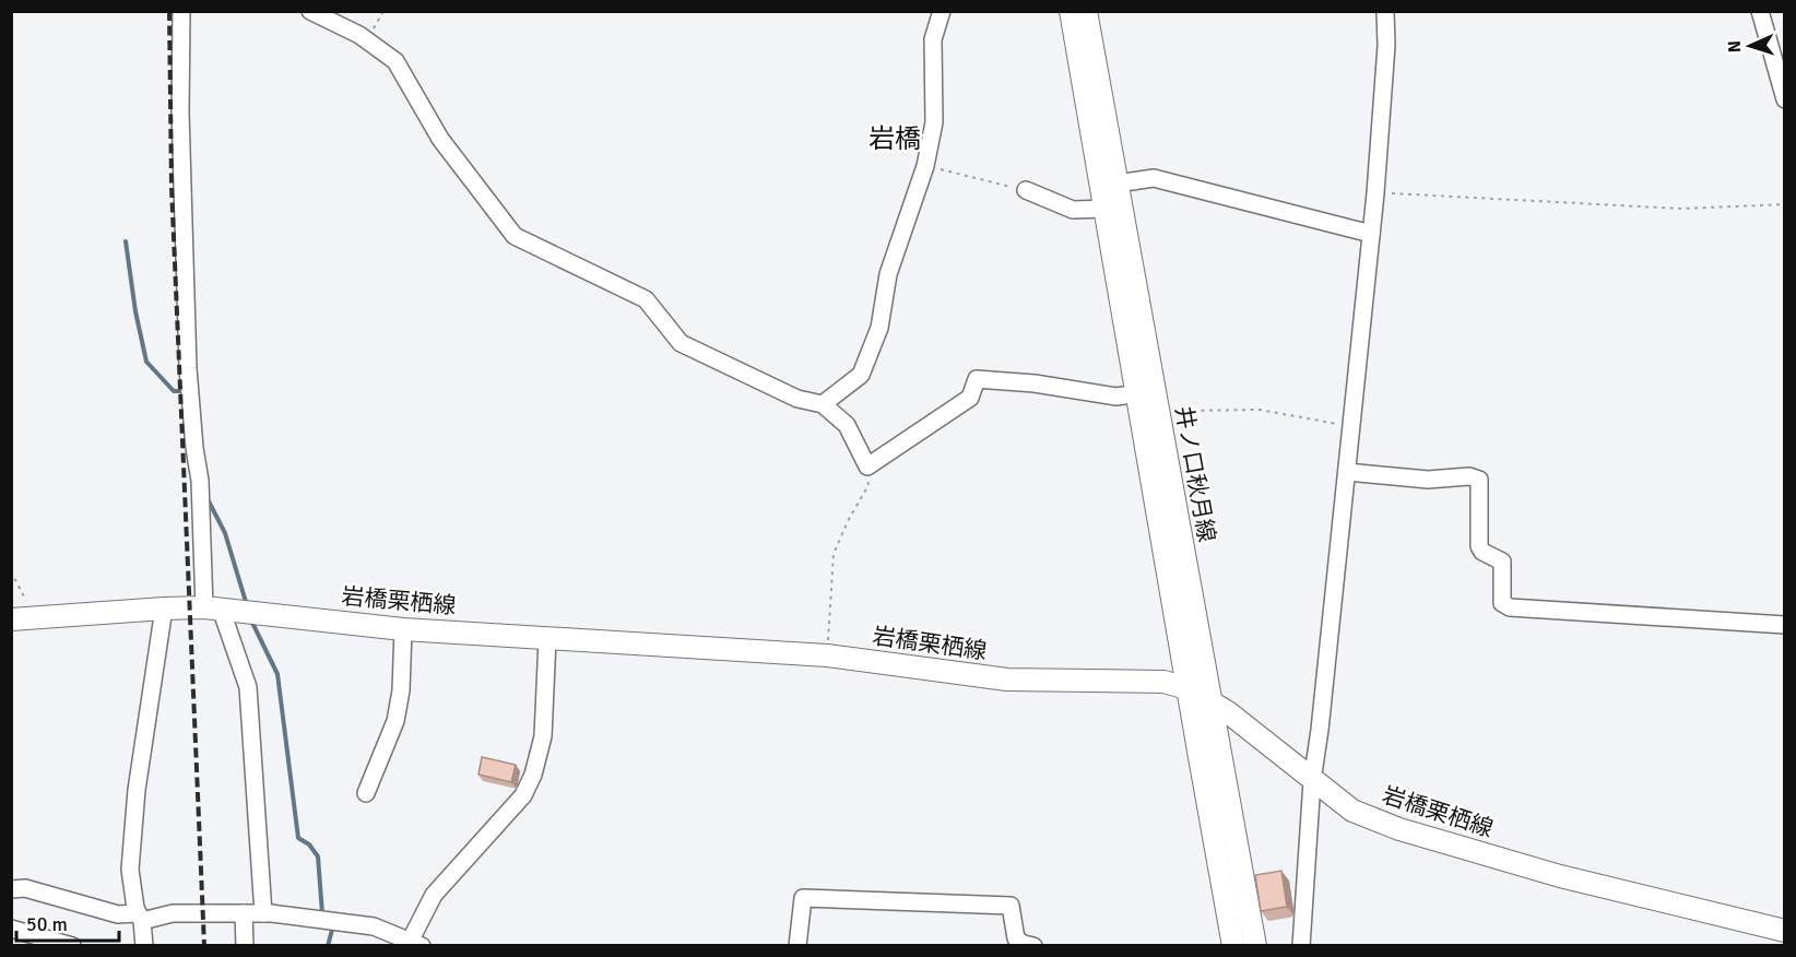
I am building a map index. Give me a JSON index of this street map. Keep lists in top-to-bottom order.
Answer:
{
  "streets": {
    "main road": ["井ノ口秋月線", "岩橋栗栖線"]
  },
  "crossings": [
    ["井ノ口秋月線", "岩橋栗栖線"]
  ],
  "districts": ["岩橋"],
  "scale_bar": "50 m",
  "north": "left"
}
